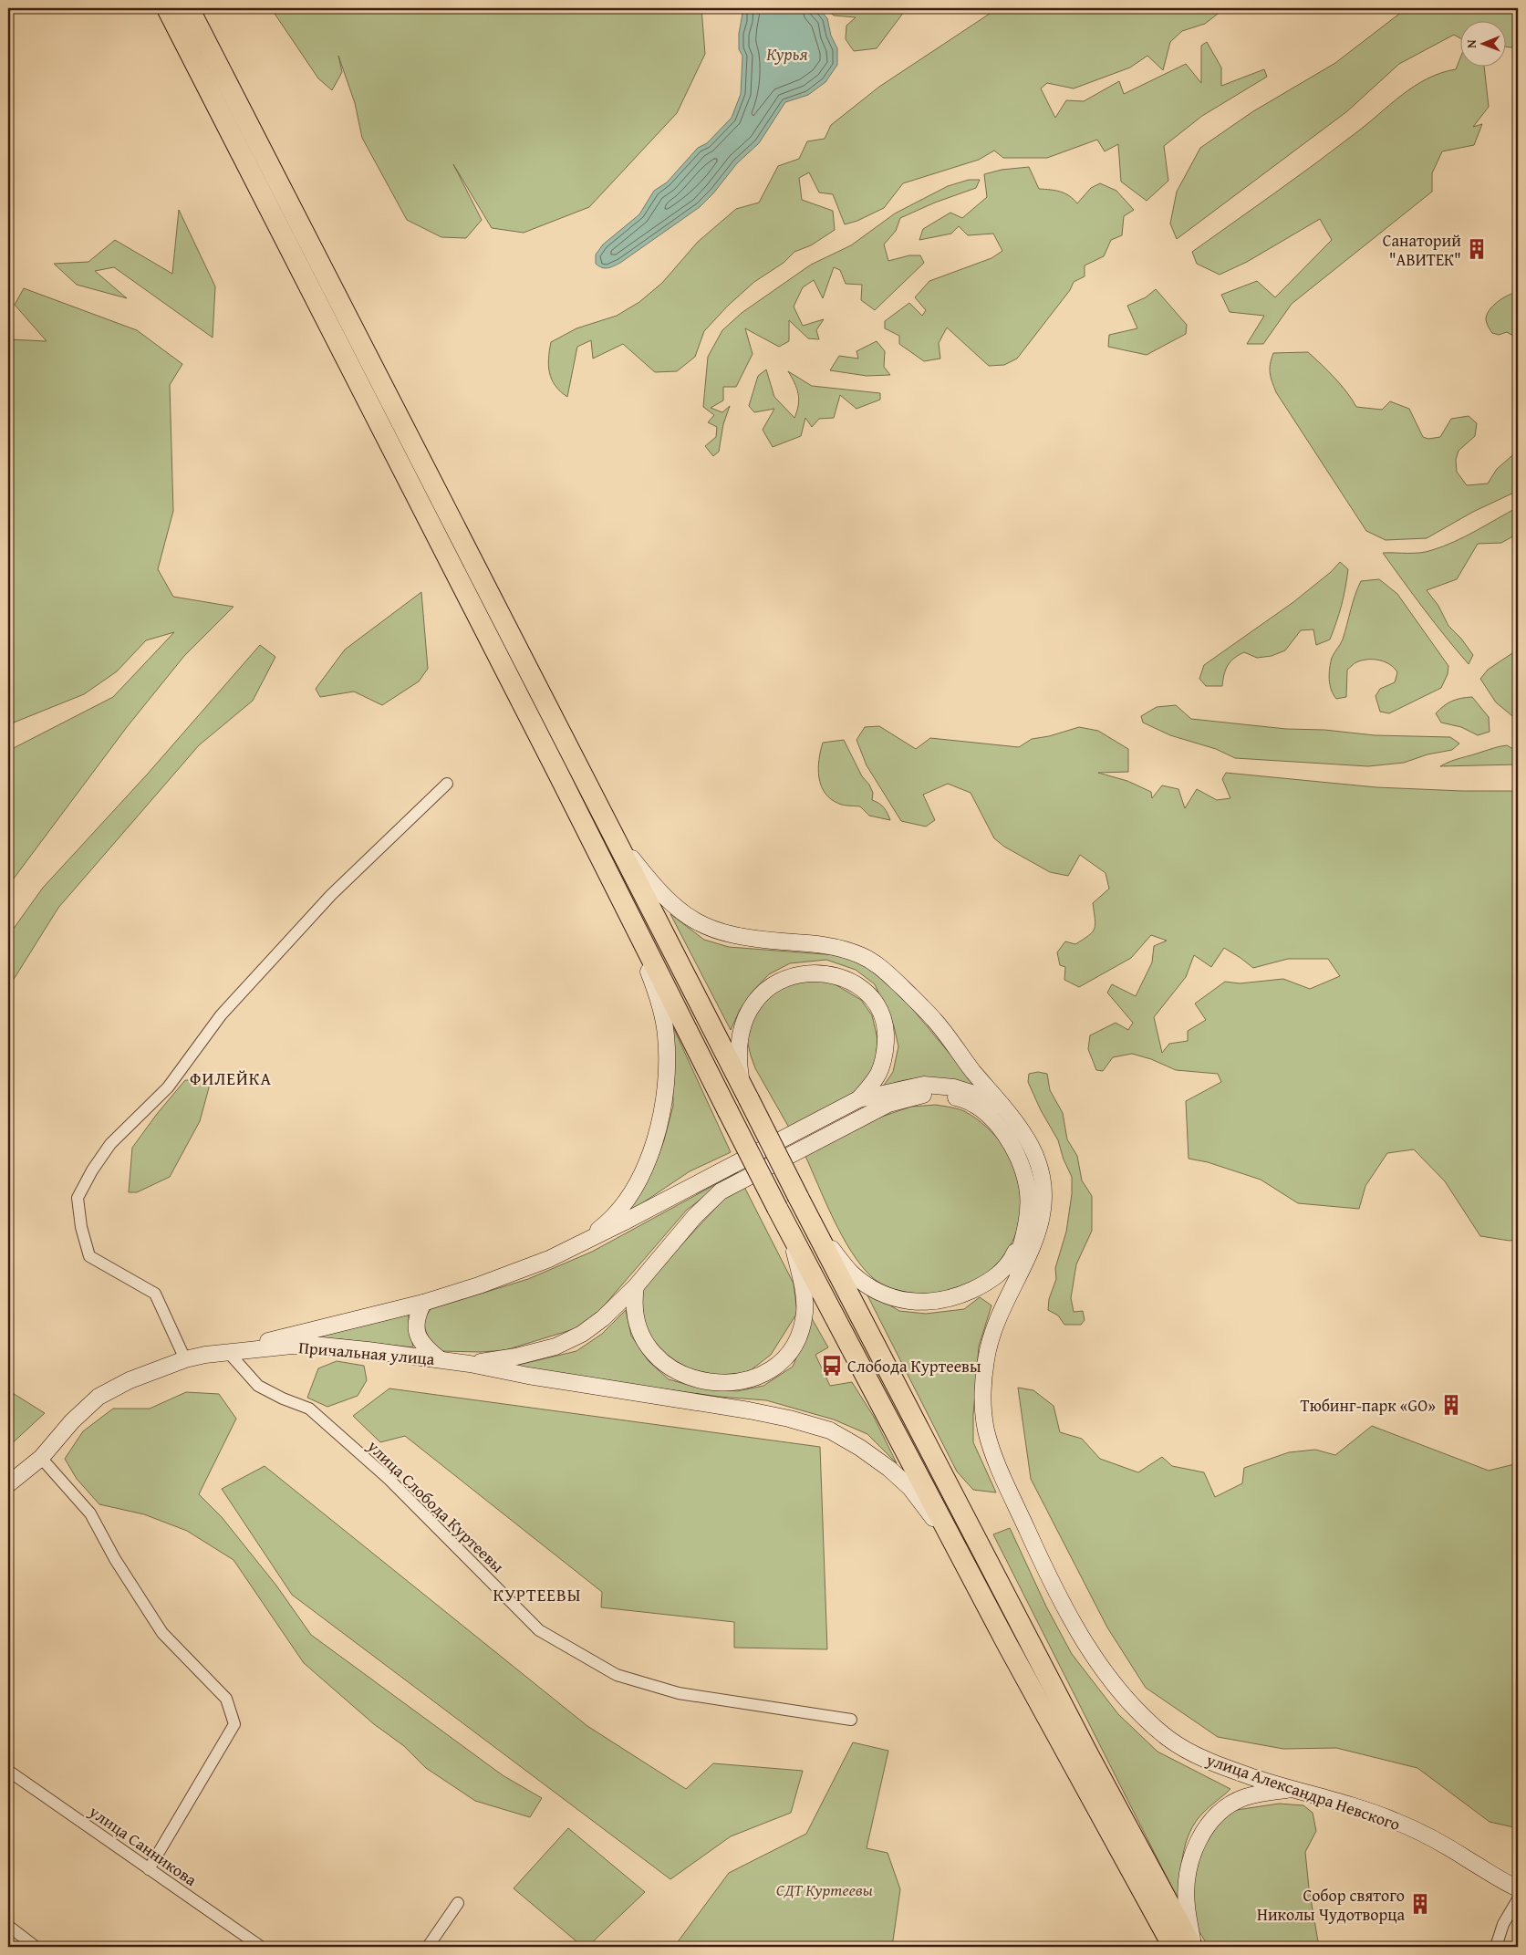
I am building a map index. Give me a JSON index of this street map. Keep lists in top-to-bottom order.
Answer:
{
  "streets": {
    "street": [
      "Причальная улица",
      "улица Слобода Куртеевы",
      "улица Александра Невского",
      "улица Санникова"
    ]
  },
  "crossings": [
    ["Причальная улица", "улица Слобода Куртеевы"]
  ],
  "districts": ["ФИЛЕЙКА", "КУРТЕЕВЫ"],
  "water": ["Курья"],
  "parks": ["СДТ Куртеевы"],
  "places": {
    "building": ["Санаторий \"АВИТЕК\"", "Тюбинг-парк «GO»", "Собор святого Николы Чудотворца"],
    "bus stop": ["Слобода Куртеевы"]
  },
  "north": "left"
}
